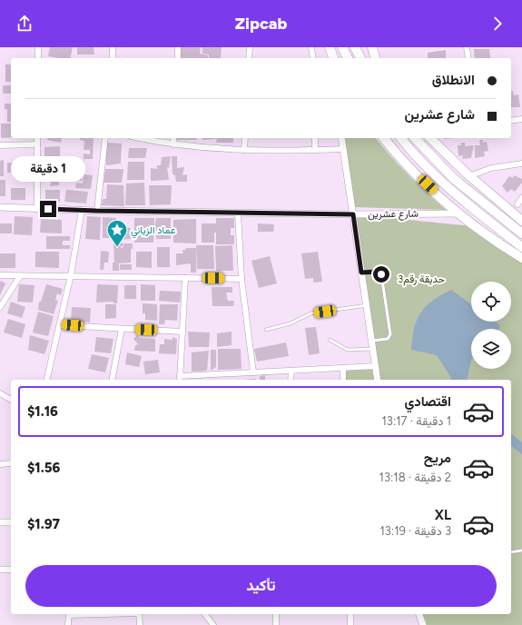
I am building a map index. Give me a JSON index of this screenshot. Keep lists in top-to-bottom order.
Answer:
{
  "streets": {
    "street": ["شارع عشرين"]
  },
  "parks": ["حديقة رقم3"],
  "places": {
    "place": ["عماد الزياني"]
  },
  "page": {
    "header": "Zipcab",
    "banner": ["الانطلاق", "شارع عشرين"],
    "bubble": "1 دقيقة",
    "list": [
      {
        "name": "اقتصادي",
        "note": "1 دقيقة · 13:17",
        "value": "$1.16"
      },
      {
        "name": "مريح",
        "note": "2 دقيقة · 13:18",
        "value": "$1.56"
      },
      {
        "name": "XL",
        "note": "3 دقيقة · 13:19",
        "value": "$1.97"
      }
    ],
    "buttons": "تأكيد"
  }
}
